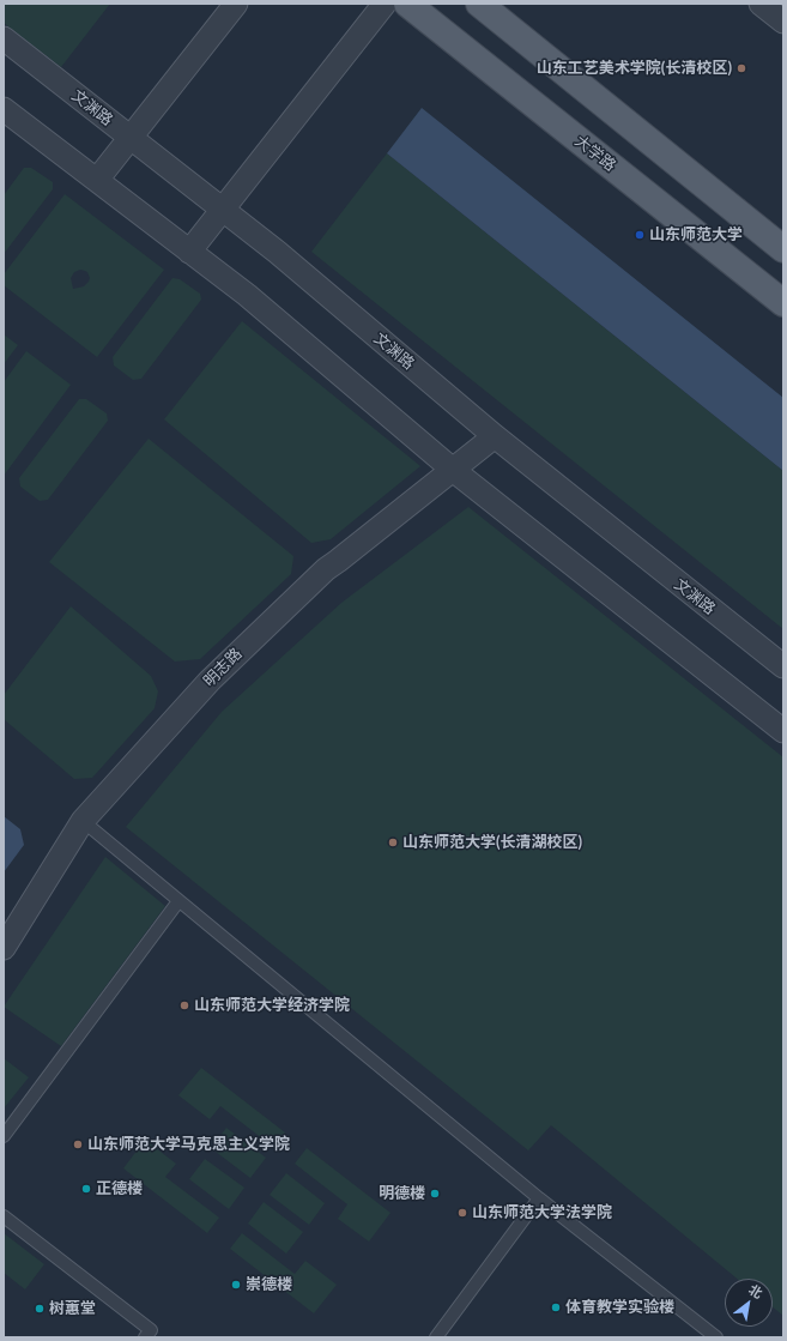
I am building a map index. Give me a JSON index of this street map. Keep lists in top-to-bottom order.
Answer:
{
  "streets": {
    "main road": ["大学路"],
    "street": ["文渊路", "明志路"]
  },
  "crossings": [
    ["文渊路", "明志路"]
  ],
  "places": [
    "山东工艺美术学院(长清校区)",
    "山东师范大学",
    "山东师范大学(长清湖校区)",
    "山东师范大学经济学院",
    "山东师范大学马克思主义学院",
    "正德楼",
    "明德楼",
    "山东师范大学法学院",
    "崇德楼",
    "体育教学实验楼",
    "树蕙堂"
  ],
  "north": "top right"
}
